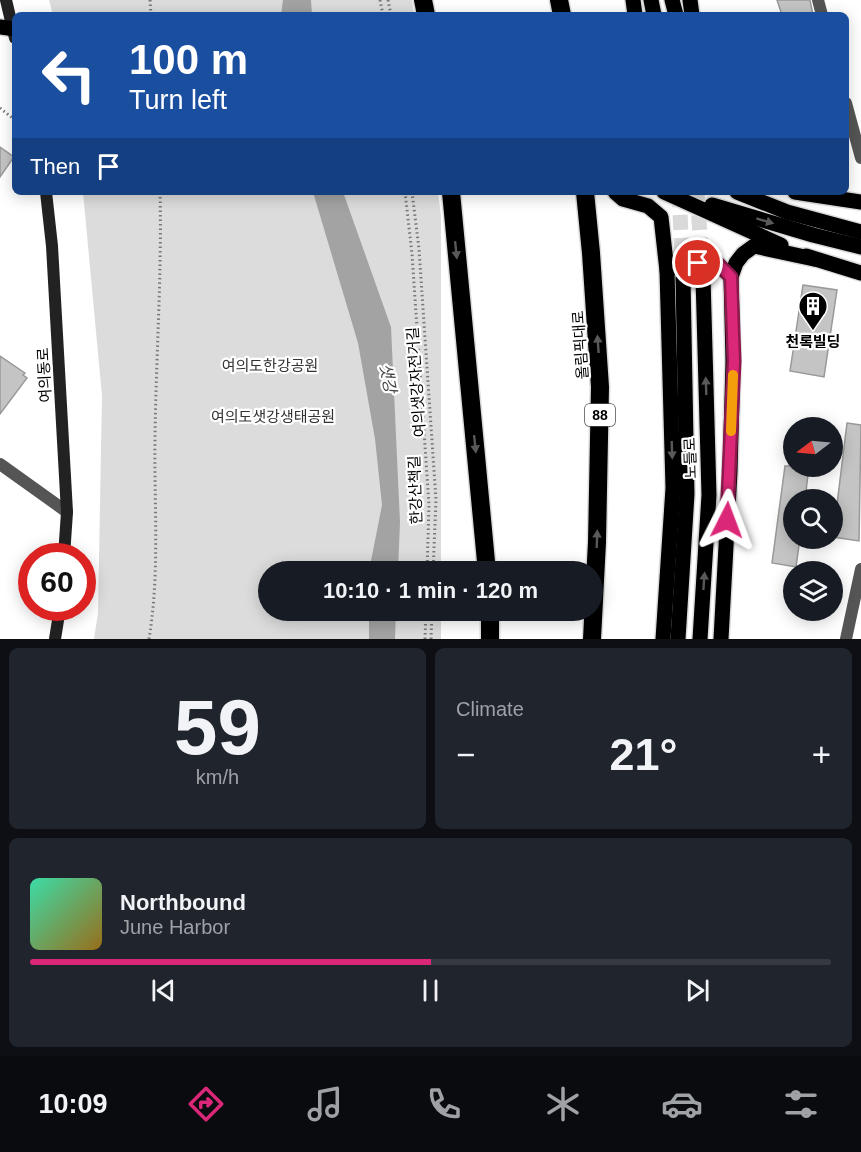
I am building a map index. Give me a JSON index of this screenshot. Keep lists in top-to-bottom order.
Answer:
{
  "streets": {
    "highway": ["올림픽대로", "88"],
    "main road": ["여의동로", "노들로"],
    "path": ["여의샛강자전거길", "한강산책길"]
  },
  "water": ["샛강"],
  "parks": ["여의도한강공원", "여의도샛강생태공원"],
  "places": {
    "building": ["천록빌딩"]
  },
  "north": "left",
  "page": {
    "turn": ["100 m", "Turn left"],
    "then": "Then",
    "limit": "60",
    "trip": "10:10 · 1 min · 120 m",
    "tile": [
      ["59", "km/h"],
      "Climate"
    ],
    "heat": ["−", "21°", "+"],
    "song": ["Northbound", "June Harbor"],
    "tabs": "10:09"
  }
}
